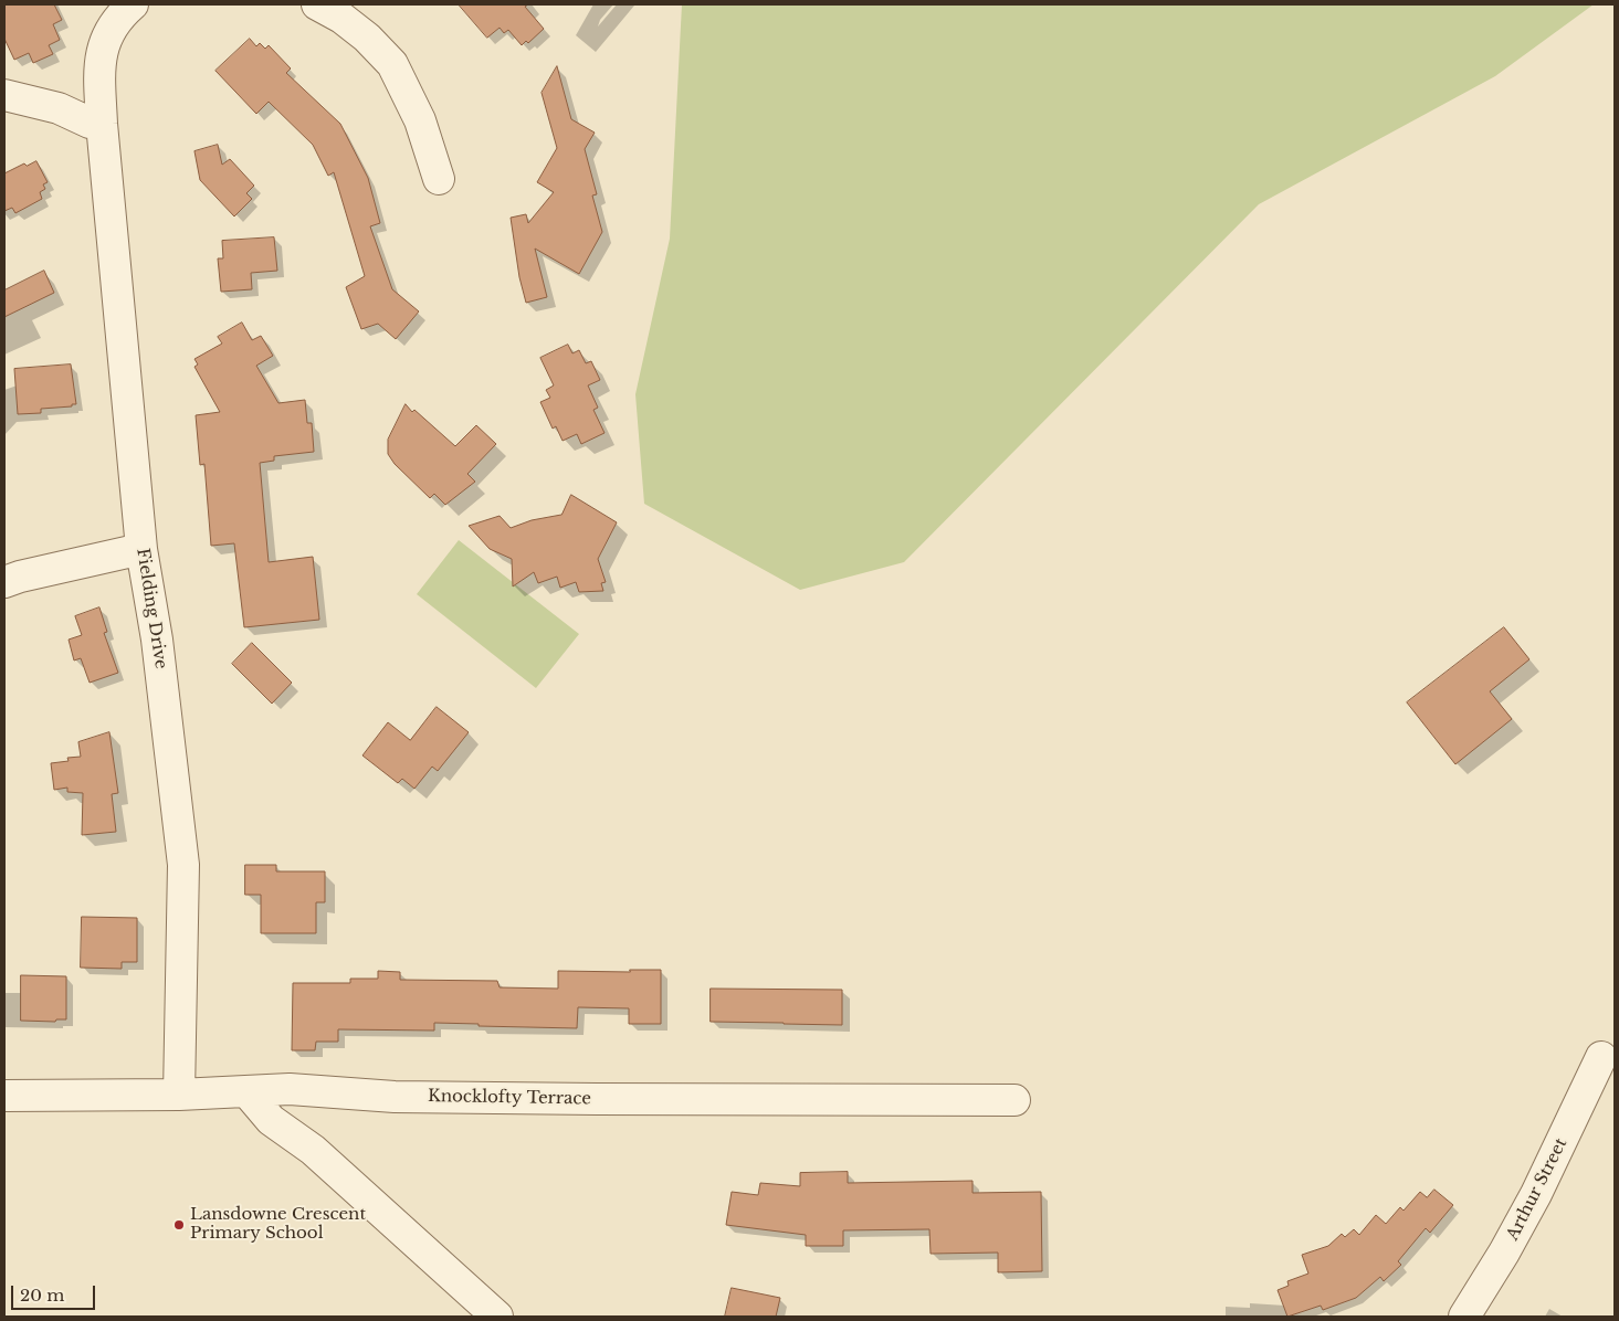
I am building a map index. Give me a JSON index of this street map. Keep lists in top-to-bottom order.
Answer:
{
  "streets": {
    "street": ["Fielding Drive", "Knocklofty Terrace", "Arthur Street"]
  },
  "crossings": [
    ["Fielding Drive", "Knocklofty Terrace"]
  ],
  "places": ["Lansdowne Crescent Primary School"],
  "scale_bar": "20 m"
}
